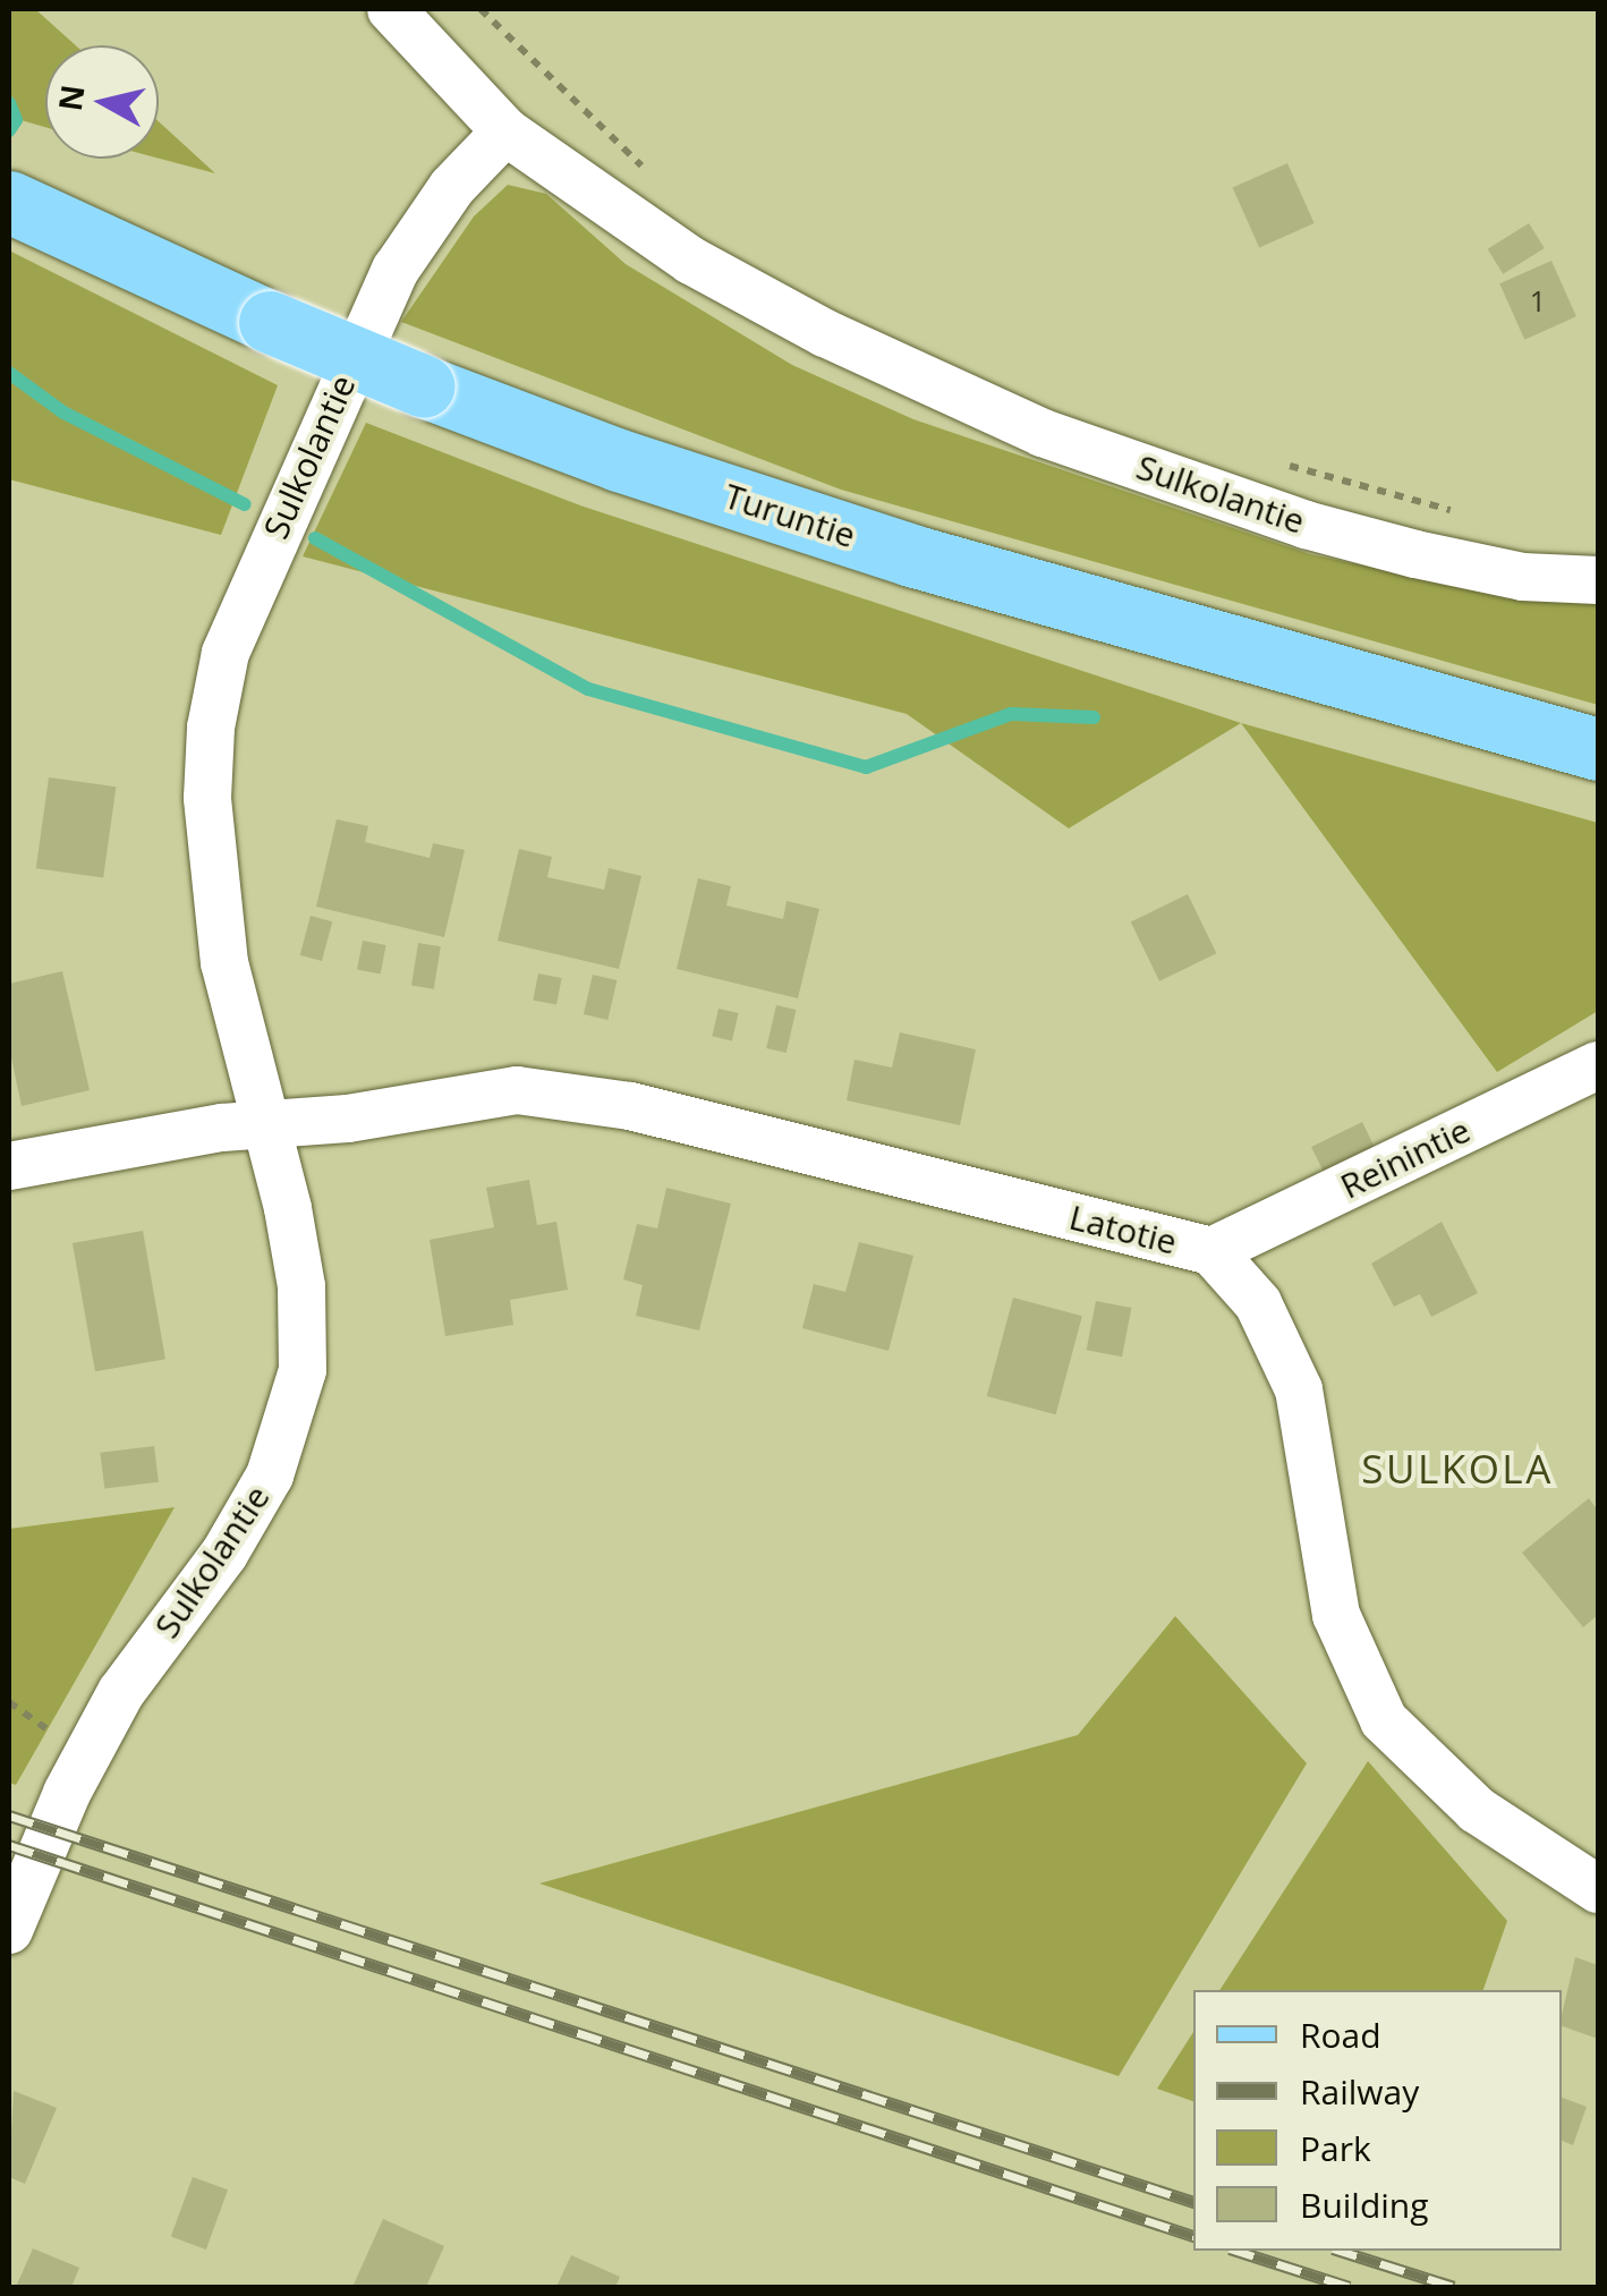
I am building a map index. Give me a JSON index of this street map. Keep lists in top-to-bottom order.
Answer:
{
  "streets": {
    "main road": ["Turuntie"],
    "street": ["Sulkolantie", "Reinintie", "Latotie"]
  },
  "crossings": [
    ["Sulkolantie", "Latotie"],
    ["Reinintie", "Latotie"]
  ],
  "districts": ["SULKOLA"],
  "house_numbers": ["1"],
  "legend": [
    "Road",
    "Railway",
    "Park",
    "Building"
  ],
  "north": "left"
}
